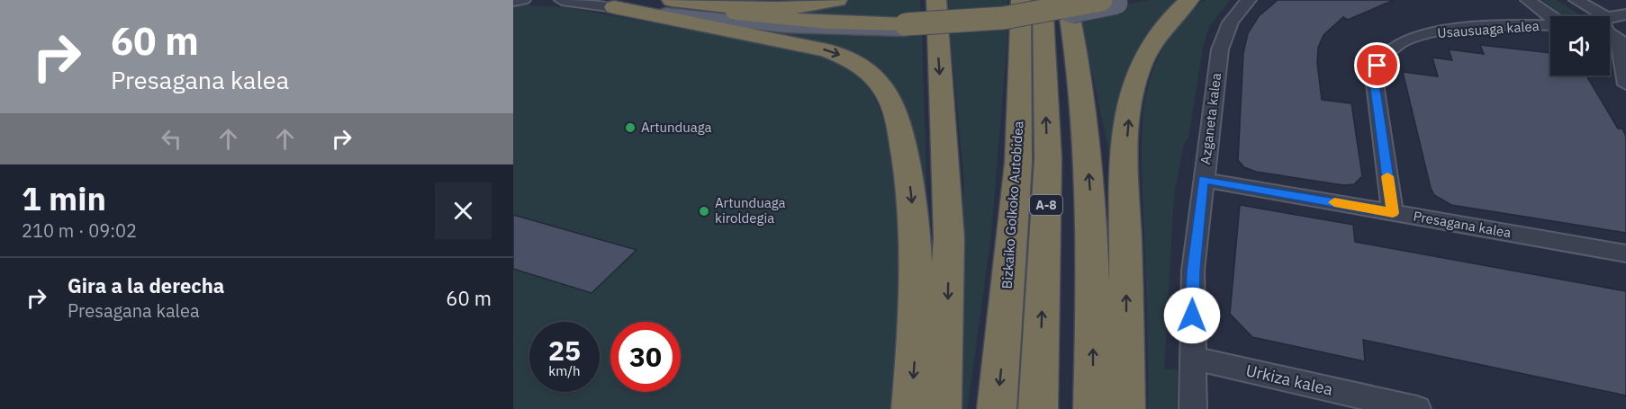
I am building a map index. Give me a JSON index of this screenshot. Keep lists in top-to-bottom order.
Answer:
{
  "streets": {
    "highway": ["Bizkaiko Golkoko Autobidea", "A-8"],
    "street": [
      "Usausuaga kalea",
      "Azganeta kalea",
      "Presagana kalea",
      "Urkiza kalea"
    ]
  },
  "crossings": [
    ["Usausuaga kalea", "Presagana kalea"],
    ["Azganeta kalea", "Presagana kalea"],
    ["Azganeta kalea", "Urkiza kalea"]
  ],
  "places": ["Artunduaga", "Artunduaga kiroldegia"],
  "page": {
    "turn": ["60 m", "Presagana kalea"],
    "heading": ["1 min", "210 m · 09:02"],
    "list": [
      {
        "name": "Gira a la derecha",
        "note": "Presagana kalea",
        "value": "60 m"
      }
    ],
    "speed": "25 km/h",
    "limit": "30"
  }
}
